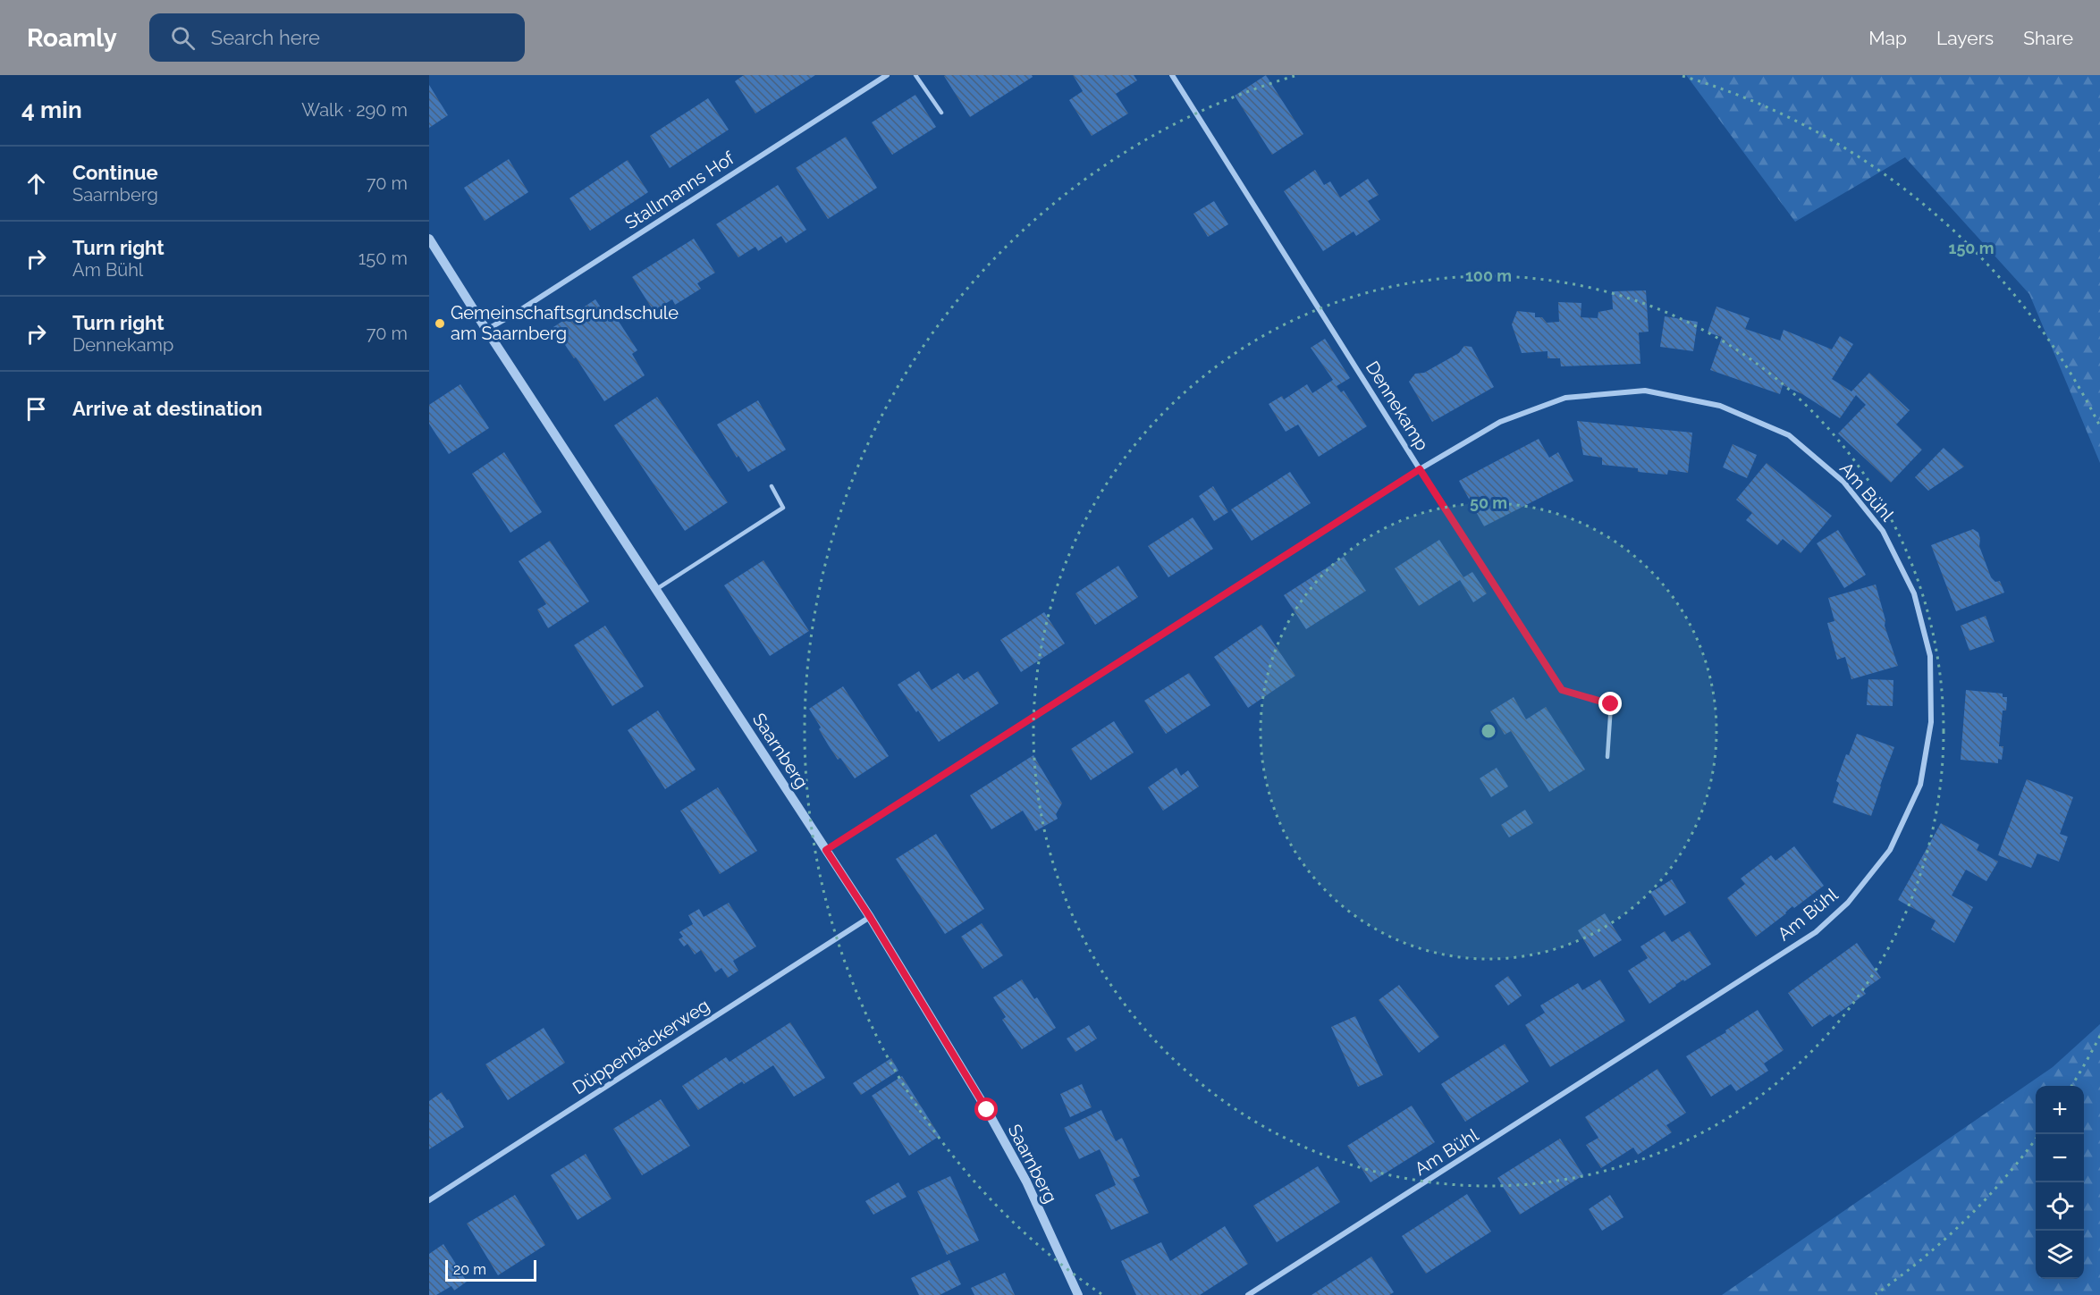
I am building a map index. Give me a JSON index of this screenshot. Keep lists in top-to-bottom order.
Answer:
{
  "streets": {
    "street": [
      "Stallmanns Hof",
      "Dennekamp",
      "Am Bühl",
      "Saarnberg",
      "Düppenbäckerweg"
    ]
  },
  "crossings": [
    ["Stallmanns Hof", "Saarnberg"],
    ["Dennekamp", "Am Bühl"],
    ["Am Bühl", "Saarnberg"],
    ["Saarnberg", "Düppenbäckerweg"]
  ],
  "places": ["Gemeinschaftsgrundschule am Saarnberg"],
  "scale_bar": "20 m",
  "page": {
    "header": "Roamly",
    "search": "Search here",
    "nav": ["Map", "Layers", "Share"],
    "heading": ["4 min", "Walk · 290 m"],
    "list": [
      ["Continue", "Saarnberg", "70 m"],
      ["Turn right", "Am Bühl", "150 m"],
      ["Turn right", "Dennekamp", "70 m"],
      "Arrive at destination"
    ],
    "map_buttons": ["+", "−"],
    "scale": "20 m"
  },
  "rings": ["150 m", "100 m", "50 m"]
}
